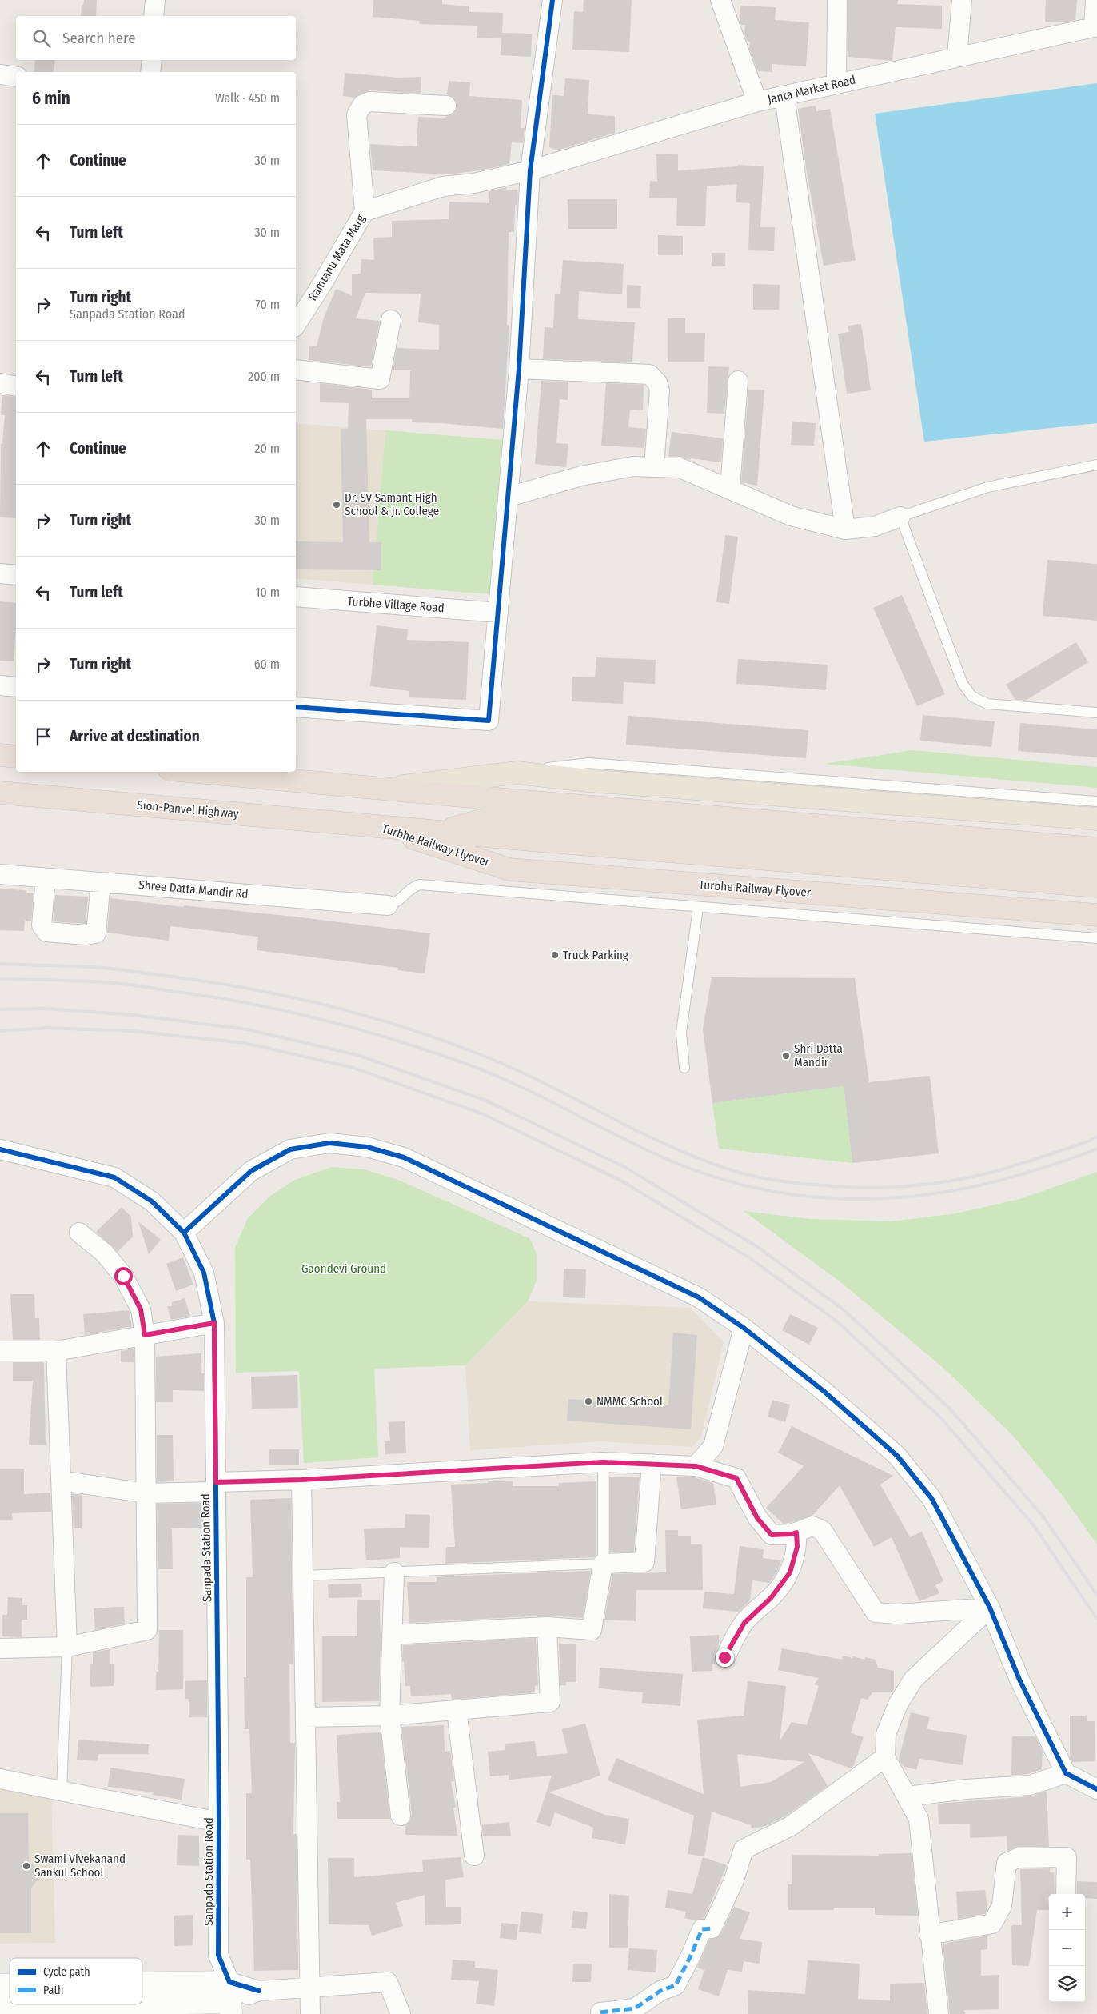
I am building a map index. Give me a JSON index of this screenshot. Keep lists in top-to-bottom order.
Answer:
{
  "streets": {
    "highway": ["Sion-Panvel Highway", "Turbhe Railway Flyover"],
    "street": [
      "Janta Market Road",
      "Ramtanu Mata Marg",
      "Turbhe Village Road",
      "Shree Datta Mandir Rd",
      "Sanpada Station Road"
    ]
  },
  "crossings": [
    ["Janta Market Road", "Ramtanu Mata Marg"],
    ["Sion-Panvel Highway", "Turbhe Railway Flyover"]
  ],
  "parks": ["Gaondevi Ground"],
  "places": [
    "Dr. SV Samant High School & Jr. College",
    "Truck Parking",
    "Shri Datta Mandir",
    "NMMC School",
    "Swami Vivekanand Sankul School"
  ],
  "legend": ["Cycle path", "Path"],
  "page": {
    "search": "Search here",
    "heading": ["6 min", "Walk · 450 m"],
    "list": [
      ["Continue", "30 m"],
      ["Turn left", "30 m"],
      ["Turn right", "Sanpada Station Road", "70 m"],
      ["Turn left", "200 m"],
      ["Continue", "20 m"],
      ["Turn right", "30 m"],
      ["Turn left", "10 m"],
      ["Turn right", "60 m"],
      "Arrive at destination"
    ],
    "map_buttons": ["+", "−"]
  }
}
